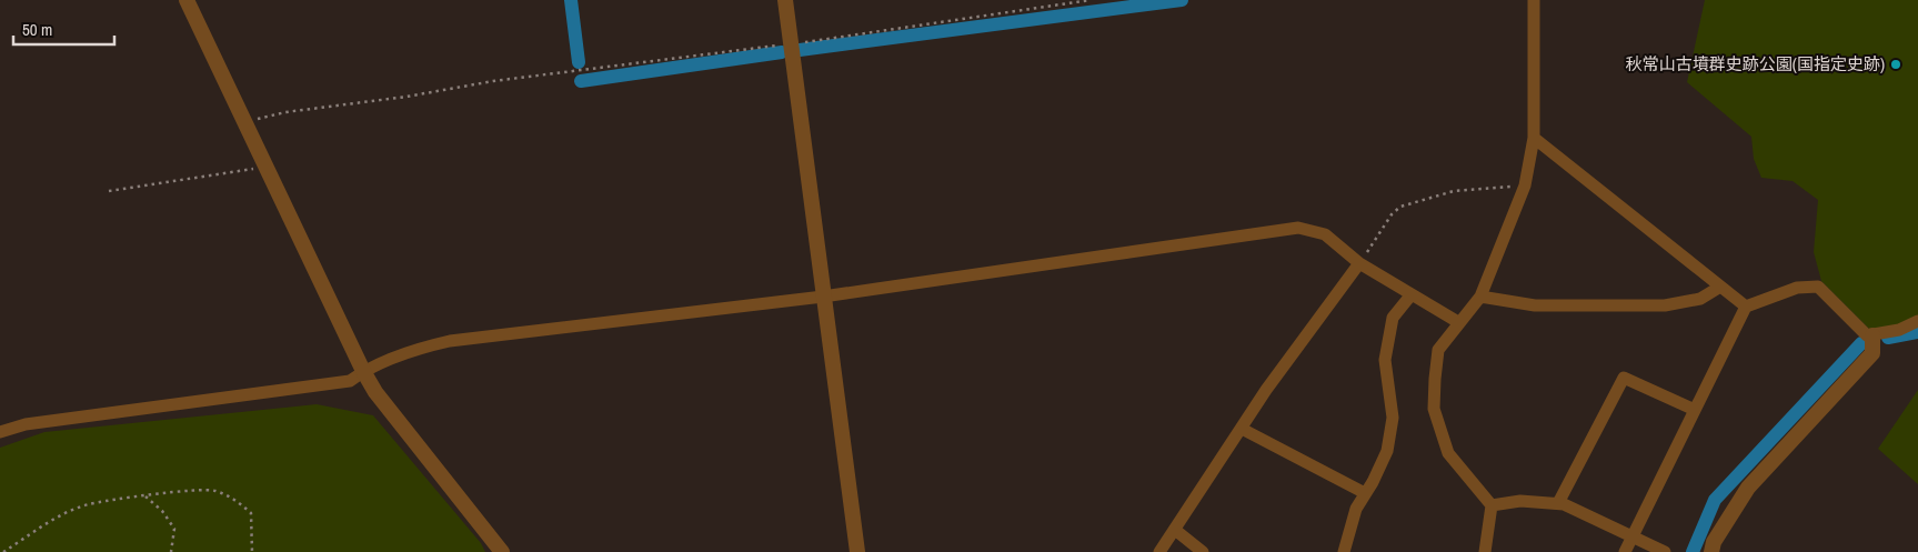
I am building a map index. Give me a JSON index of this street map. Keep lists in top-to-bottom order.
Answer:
{
  "places": ["秋常山古墳群史跡公園(国指定史跡)"],
  "scale_bar": "50 m"
}
